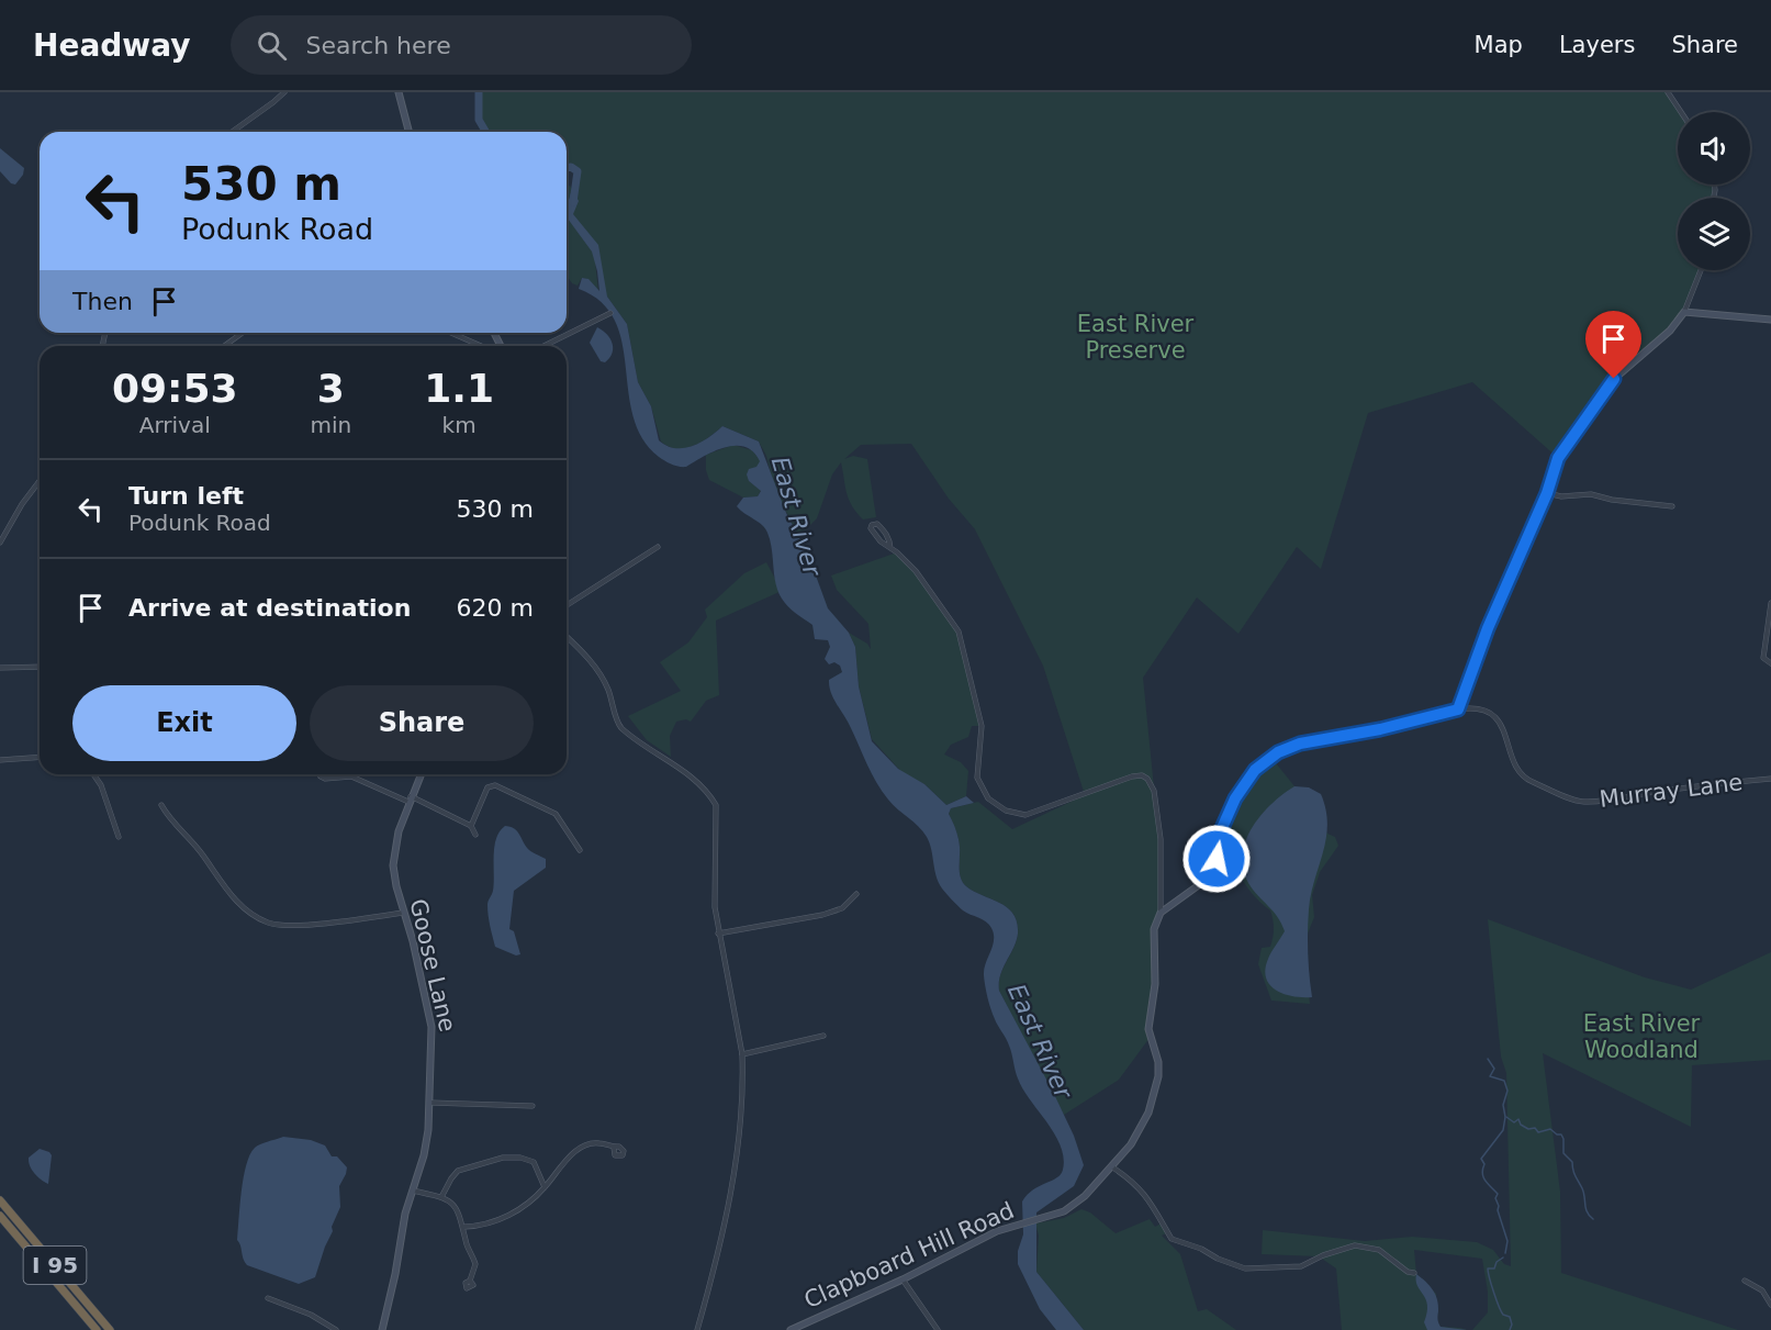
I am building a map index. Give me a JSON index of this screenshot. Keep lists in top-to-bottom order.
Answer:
{
  "streets": {
    "highway": ["I 95"],
    "street": ["Murray Lane", "Goose Lane", "Clapboard Hill Road"]
  },
  "water": ["East River"],
  "parks": ["East River Preserve", "East River Woodland"],
  "page": {
    "header": "Headway",
    "search": "Search here",
    "nav": ["Map", "Layers", "Share"],
    "turn": ["530 m", "Podunk Road"],
    "then": "Then",
    "eta": [
      "09:53",
      "Arrival",
      "3",
      "min",
      "1.1",
      "km"
    ],
    "list": [
      {
        "name": "Turn left",
        "note": "Podunk Road",
        "value": "530 m"
      },
      {
        "name": "Arrive at destination",
        "value": "620 m"
      }
    ],
    "buttons": ["Exit", "Share"]
  }
}
